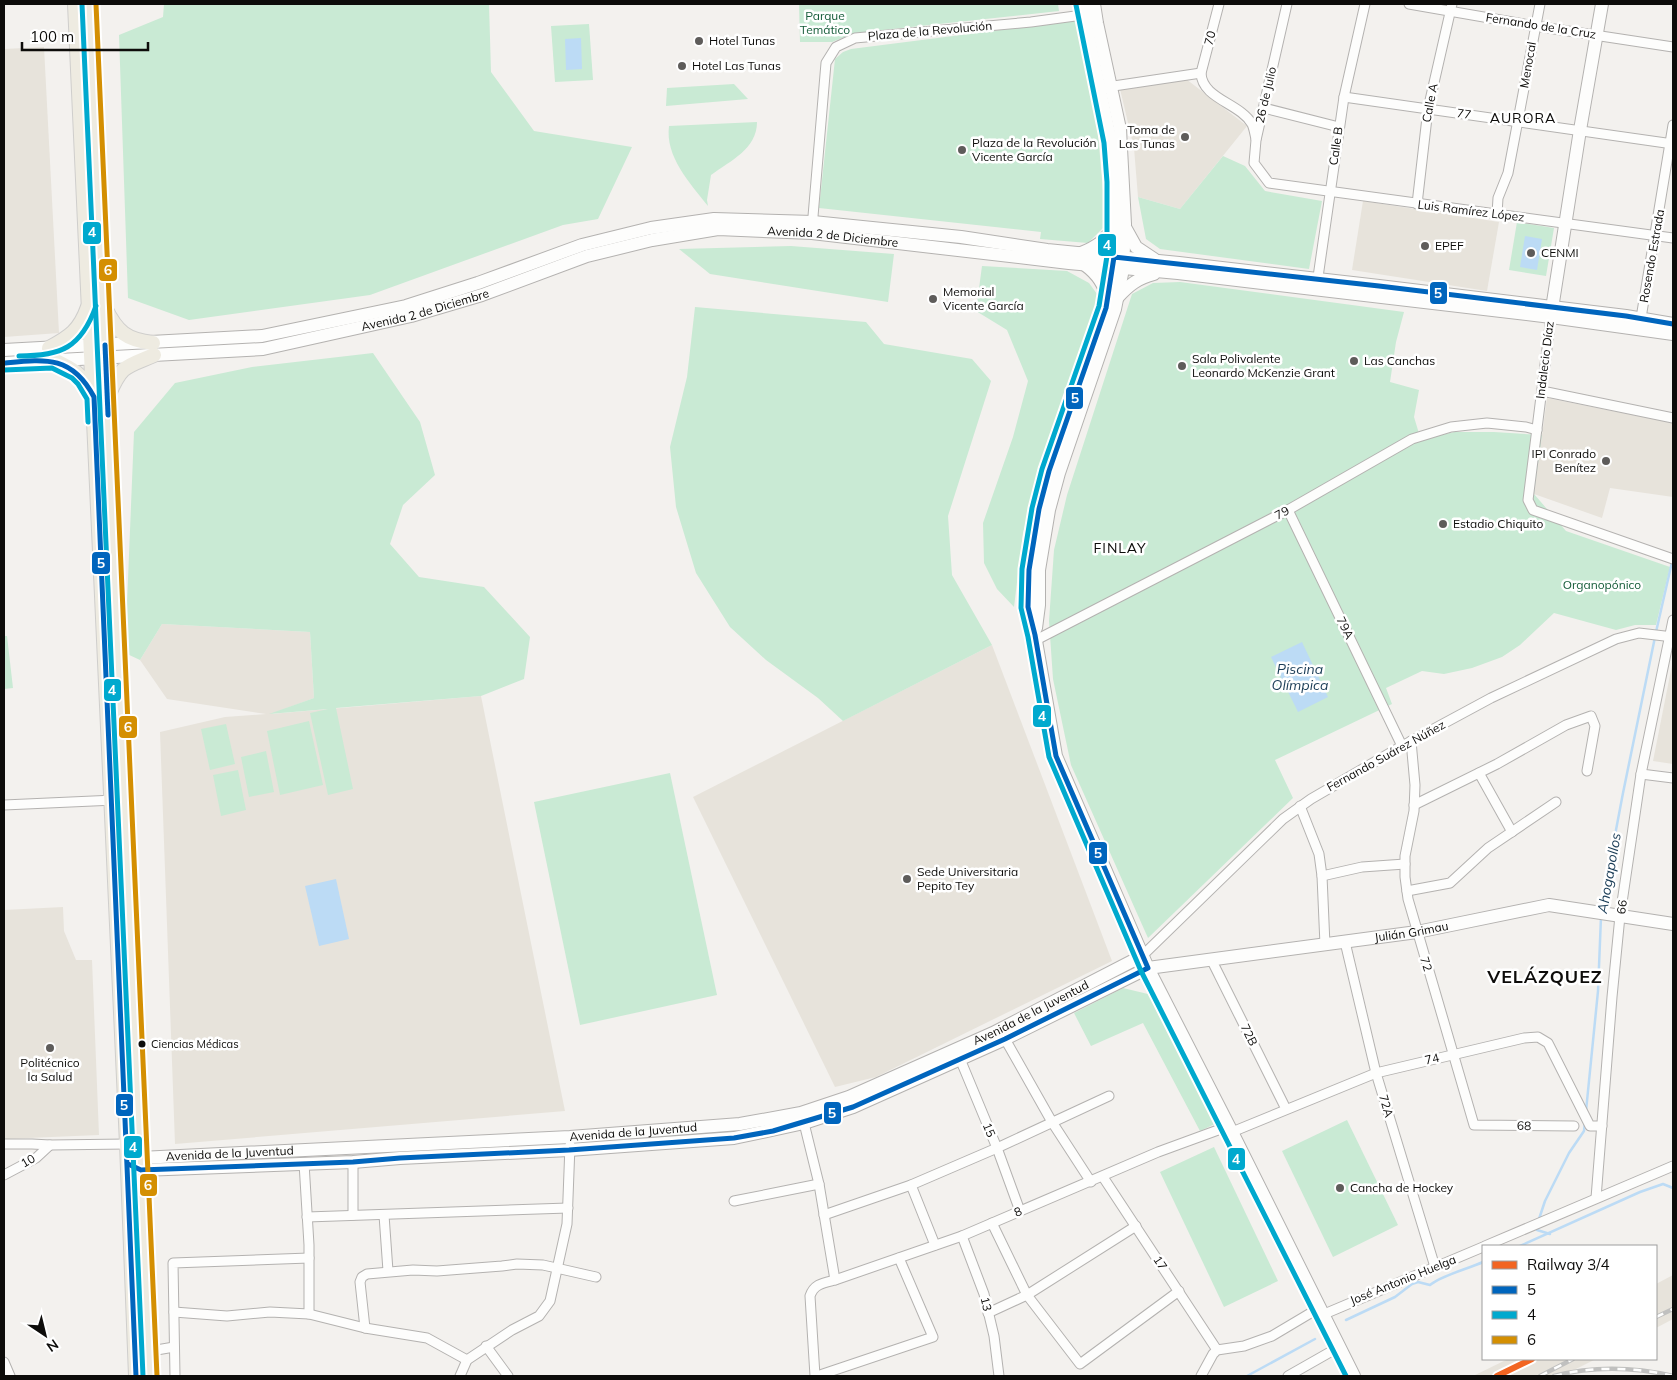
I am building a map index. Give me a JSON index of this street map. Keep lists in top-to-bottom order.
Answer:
{
  "streets": {
    "main road": [
      "Avenida 2 de Diciembre",
      "Indalecio Díaz",
      "Julián Grimau",
      "Avenida de la Juventud"
    ],
    "street": [
      "Fernando de la Cruz",
      "Plaza de la Revolución",
      "70",
      "Menocal",
      "26 de Julio",
      "Calle A",
      "77",
      "Calle B",
      "Luis Ramírez López",
      "Rosendo Estrada",
      "79",
      "79A",
      "Fernando Suárez Núñez",
      "66",
      "72",
      "72B",
      "74",
      "72A",
      "68",
      "15",
      "10",
      "8",
      "17",
      "José Antonio Huelga",
      "13"
    ]
  },
  "crossings": [
    ["Fernando de la Cruz", "Menocal"],
    ["Fernando de la Cruz", "Calle A"],
    ["Fernando de la Cruz", "Indalecio Díaz"],
    ["Plaza de la Revolución", "Avenida 2 de Diciembre"],
    ["Menocal", "77"],
    ["Menocal", "Luis Ramírez López"],
    ["26 de Julio", "Luis Ramírez López"],
    ["Calle A", "77"],
    ["Calle A", "Luis Ramírez López"],
    ["77", "Calle B"],
    ["77", "Rosendo Estrada"],
    ["77", "Indalecio Díaz"],
    ["Calle B", "Luis Ramírez López"],
    ["Calle B", "Avenida 2 de Diciembre"],
    ["Luis Ramírez López", "Rosendo Estrada"],
    ["Luis Ramírez López", "Indalecio Díaz"],
    ["Avenida 2 de Diciembre", "Rosendo Estrada"],
    ["Avenida 2 de Diciembre", "Indalecio Díaz"],
    ["Indalecio Díaz", "79"],
    ["79", "79A"],
    ["79A", "Fernando Suárez Núñez"],
    ["Fernando Suárez Núñez", "66"],
    ["Fernando Suárez Núñez", "72"],
    ["Fernando Suárez Núñez", "Avenida de la Juventud"],
    ["66", "Julián Grimau"],
    ["66", "74"],
    ["66", "José Antonio Huelga"],
    ["Julián Grimau", "72"],
    ["Julián Grimau", "Avenida de la Juventud"],
    ["Julián Grimau", "72B"],
    ["Julián Grimau", "72A"],
    ["72", "74"],
    ["72", "68"],
    ["Avenida de la Juventud", "15"],
    ["72B", "74"],
    ["74", "72A"],
    ["74", "8"],
    ["72A", "José Antonio Huelga"],
    ["15", "8"],
    ["8", "17"],
    ["8", "13"],
    ["17", "José Antonio Huelga"]
  ],
  "districts": ["AURORA", "FINLAY", "VELÁZQUEZ"],
  "water": ["Piscina Olímpica", "Ahogapollos"],
  "parks": ["Parque Temático", "Organopónico"],
  "places": [
    "Hotel Tunas",
    "Hotel Las Tunas",
    "Toma de Las Tunas",
    "Plaza de la Revolución Vicente García",
    "EPEF",
    "CENMI",
    "Memorial Vicente García",
    "Las Canchas",
    "Sala Polivalente Leonardo McKenzie Grant",
    "IPI Conrado Benítez",
    "Estadio Chiquito",
    "Sede Universitaria Pepito Tey",
    "Ciencias Médicas",
    "Politécnico la Salud",
    "Cancha de Hockey"
  ],
  "lines": [
    "transit line 4",
    "transit line 6",
    "transit line 5",
    "rail line 3/4"
  ],
  "legend": [
    "Railway 3/4",
    "5",
    "4",
    "6"
  ],
  "scale_bar": "100 m",
  "north": "bottom right"
}
